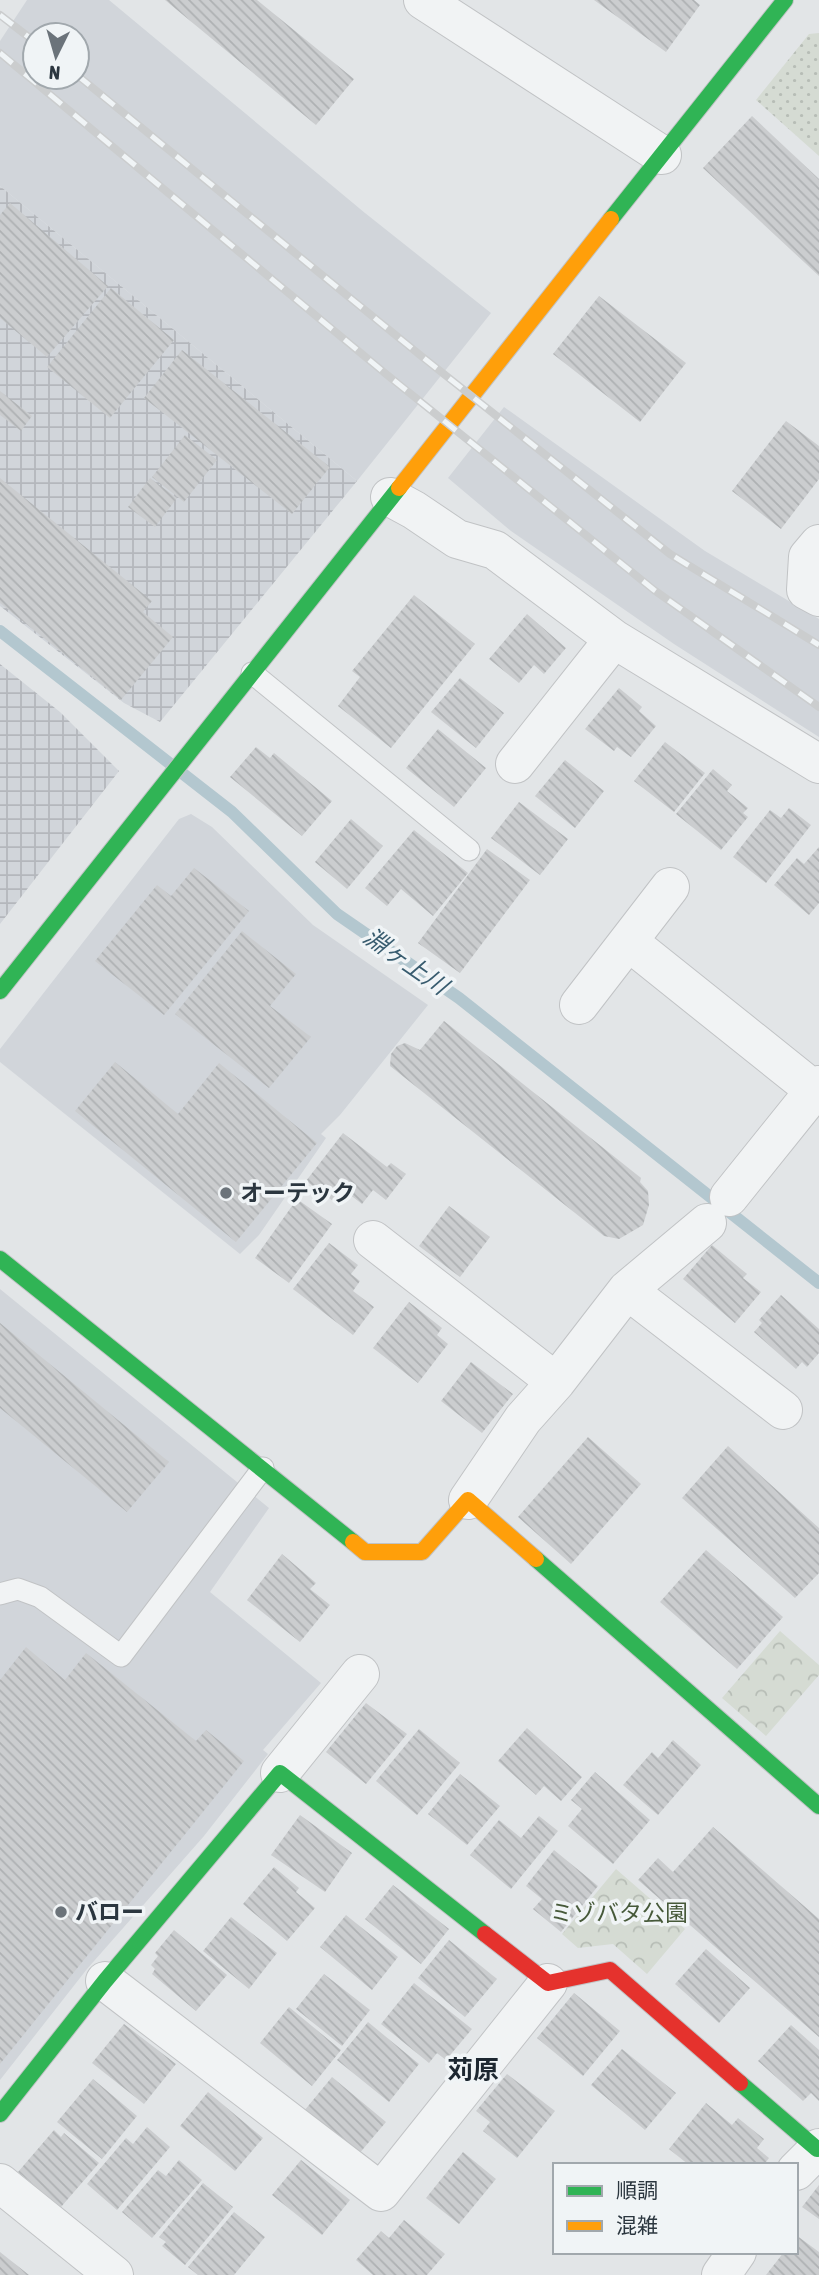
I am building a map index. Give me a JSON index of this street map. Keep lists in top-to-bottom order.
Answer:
{
  "districts": ["苅原"],
  "water": ["淵ヶ上川"],
  "parks": ["ミゾバタ公園"],
  "places": ["オーテック", "バロー"],
  "legend": ["順調", "混雑"],
  "north": "bottom"
}
